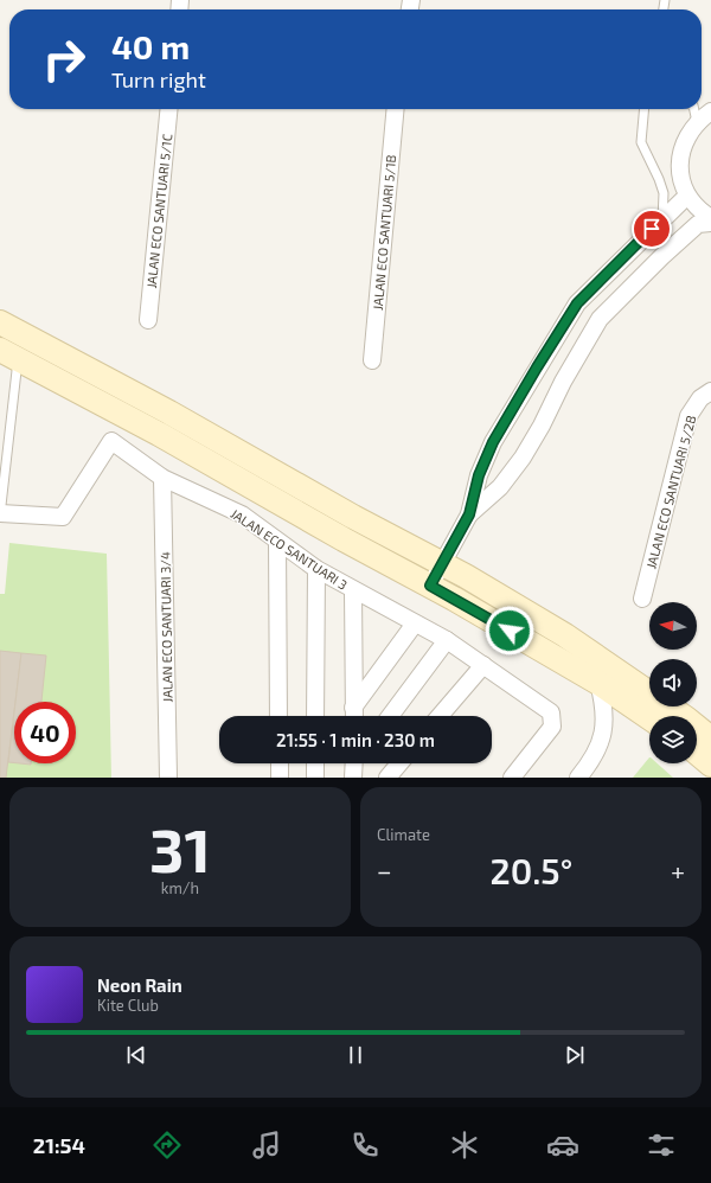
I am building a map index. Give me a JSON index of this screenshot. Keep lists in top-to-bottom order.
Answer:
{
  "streets": {
    "street": [
      "JALAN ECO SANTUARI 5/1C",
      "JALAN ECO SANTUARI 5/1B",
      "JALAN ECO SANTUARI 5/2B",
      "JALAN ECO SANTUARI 3",
      "JALAN ECO SANTUARI 3/4"
    ]
  },
  "crossings": [
    ["JALAN ECO SANTUARI 3", "JALAN ECO SANTUARI 3/4"]
  ],
  "north": "left",
  "page": {
    "turn": ["40 m", "Turn right"],
    "limit": "40",
    "trip": "21:55 · 1 min · 230 m",
    "tile": [
      ["31", "km/h"],
      "Climate"
    ],
    "heat": ["−", "20.5°", "+"],
    "song": ["Neon Rain", "Kite Club"],
    "tabs": "21:54"
  }
}
